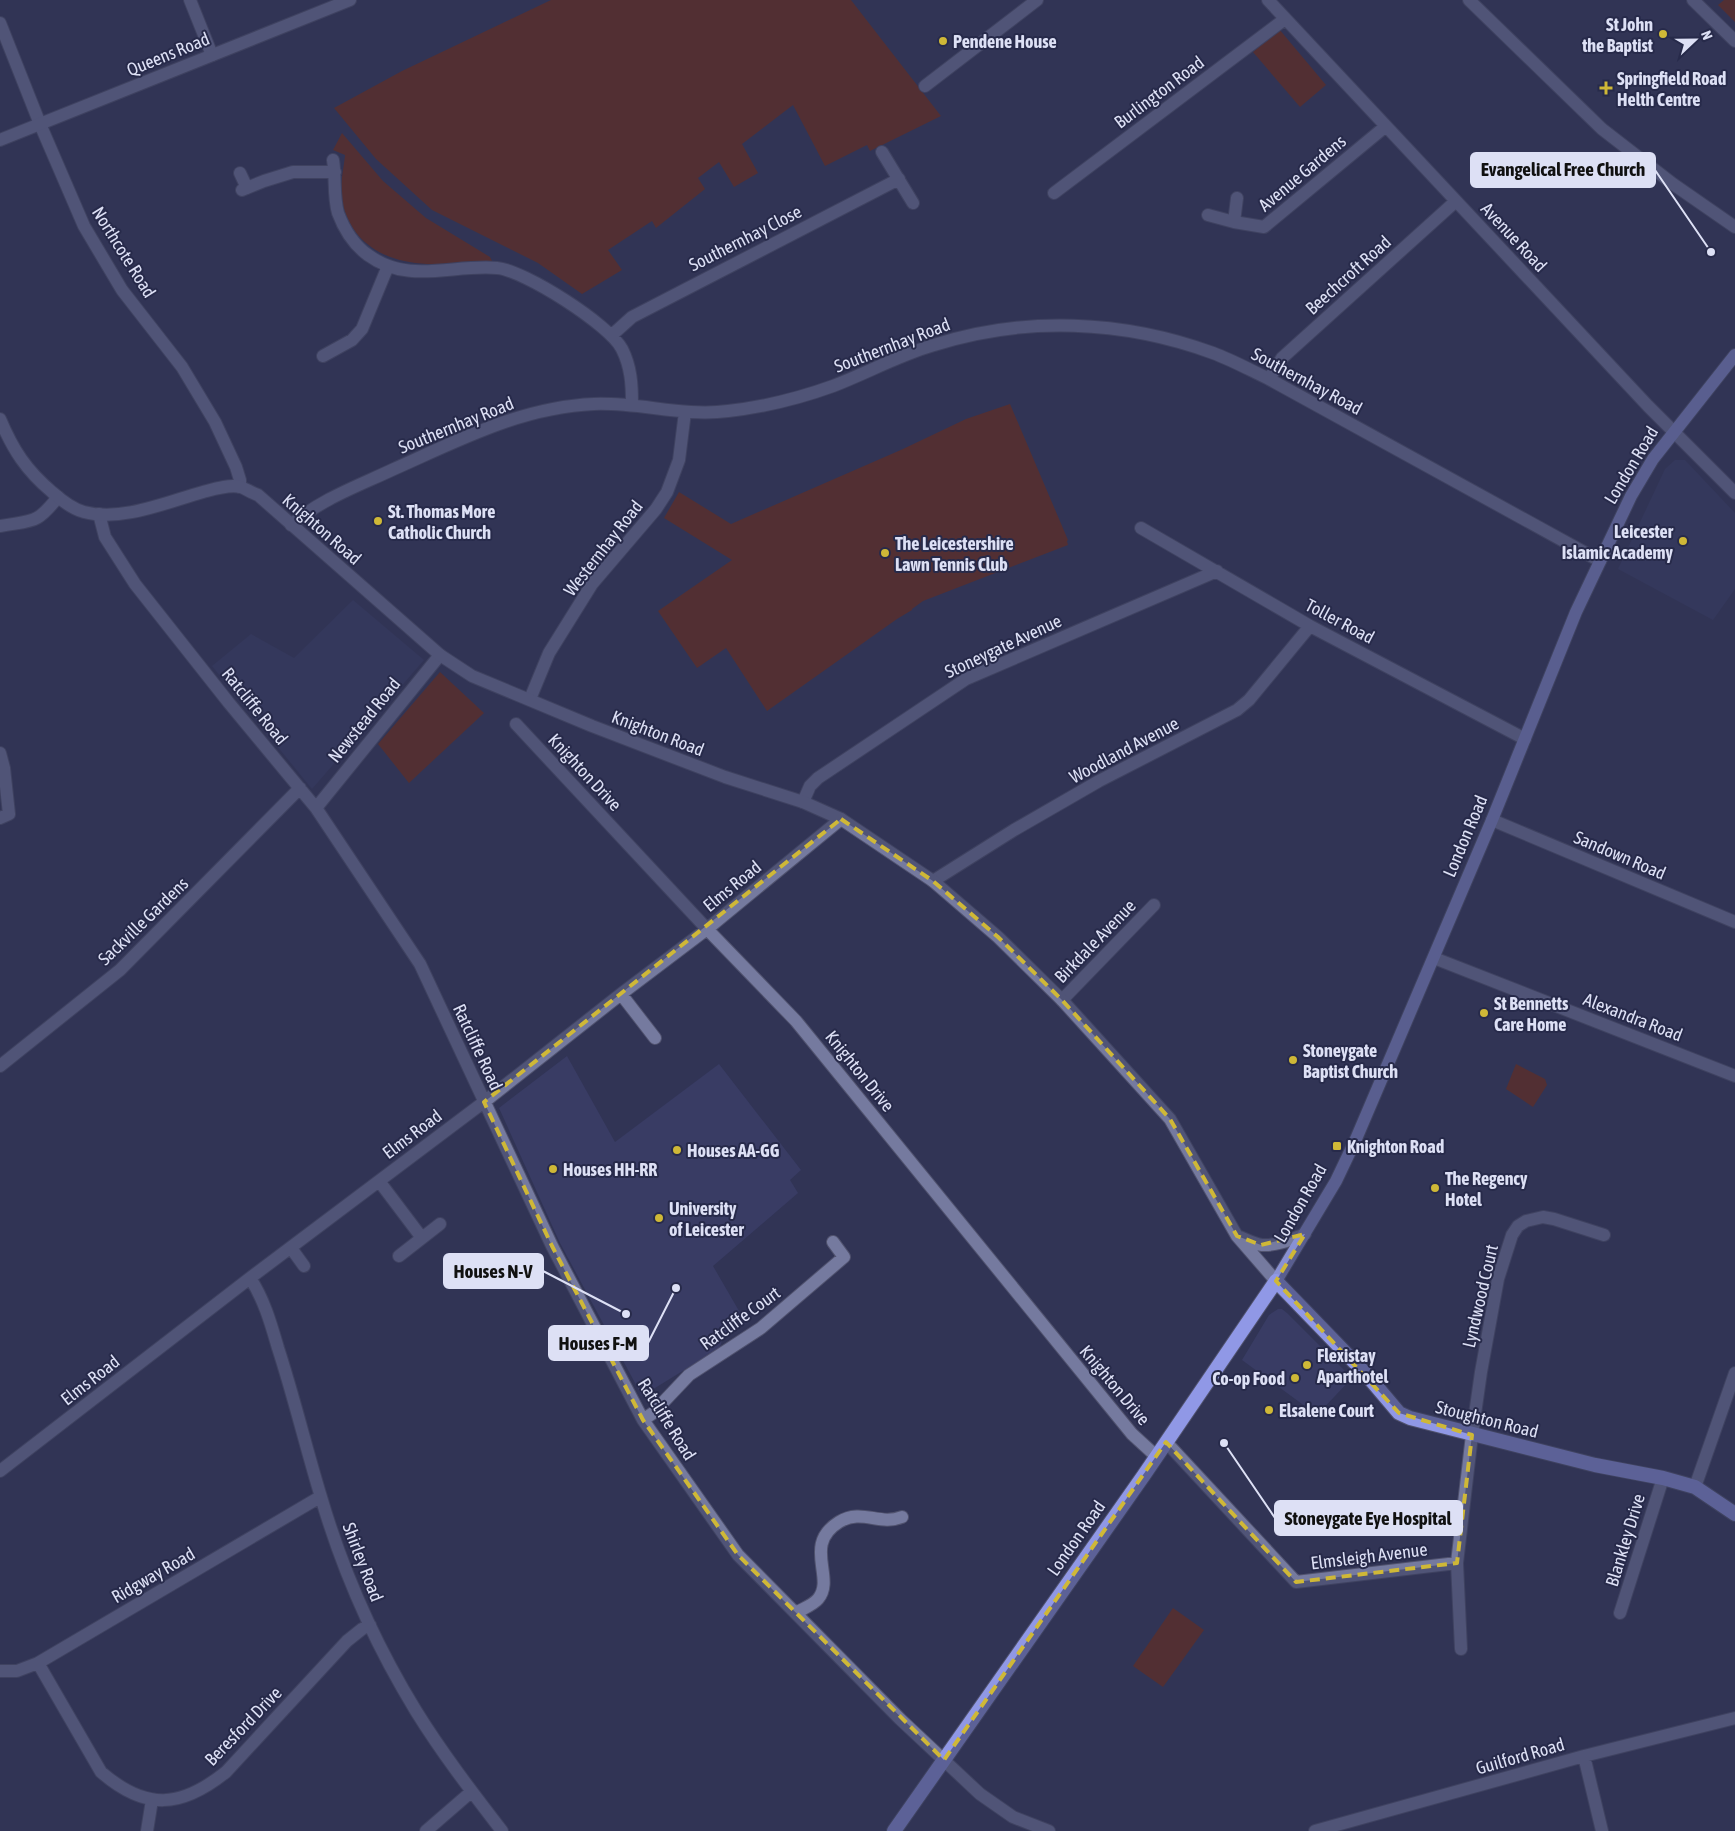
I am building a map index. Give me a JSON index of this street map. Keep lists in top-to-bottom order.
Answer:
{
  "streets": {
    "highway": ["London Road", "Stoughton Road"],
    "street": [
      "Queens Road",
      "Burlington Road",
      "Avenue Gardens",
      "Avenue Road",
      "Southernhay Close",
      "Northcote Road",
      "Beechcroft Road",
      "Southernhay Road",
      "Knighton Road",
      "Westernhay Road",
      "Toller Road",
      "Stoneygate Avenue",
      "Ratcliffe Road",
      "Newstead Road",
      "Woodland Avenue",
      "Knighton Drive",
      "Sandown Road",
      "Elms Road",
      "Sackville Gardens",
      "Birkdale Avenue",
      "Alexandra Road",
      "Lyndwood Court",
      "Ratcliffe Court",
      "Blankley Drive",
      "Elmsleigh Avenue",
      "Shirley Road",
      "Ridgway Road",
      "Beresford Drive",
      "Guilford Road"
    ]
  },
  "crossings": [
    ["Queens Road", "Northcote Road"],
    ["Burlington Road", "Avenue Road"],
    ["Avenue Gardens", "Avenue Road"],
    ["Avenue Road", "Beechcroft Road"],
    ["Avenue Road", "London Road"],
    ["Northcote Road", "Knighton Road"],
    ["Beechcroft Road", "Southernhay Road"],
    ["Southernhay Road", "London Road"],
    ["Southernhay Road", "Knighton Road"],
    ["Southernhay Road", "Westernhay Road"],
    ["London Road", "Knighton Road"],
    ["London Road", "Toller Road"],
    ["London Road", "Ratcliffe Road"],
    ["London Road", "Knighton Drive"],
    ["London Road", "Sandown Road"],
    ["London Road", "Alexandra Road"],
    ["London Road", "Stoughton Road"],
    ["London Road", "Elmsleigh Avenue"],
    ["Knighton Road", "Westernhay Road"],
    ["Knighton Road", "Stoneygate Avenue"],
    ["Knighton Road", "Newstead Road"],
    ["Knighton Road", "Woodland Avenue"],
    ["Knighton Road", "Elms Road"],
    ["Knighton Road", "Birkdale Avenue"],
    ["Knighton Road", "Stoughton Road"],
    ["Toller Road", "Stoneygate Avenue"],
    ["Toller Road", "Woodland Avenue"],
    ["Ratcliffe Road", "Newstead Road"],
    ["Ratcliffe Road", "Elms Road"],
    ["Ratcliffe Road", "Sackville Gardens"],
    ["Ratcliffe Road", "Ratcliffe Court"],
    ["Knighton Drive", "Elms Road"],
    ["Elms Road", "Shirley Road"],
    ["Lyndwood Court", "Stoughton Road"],
    ["Lyndwood Court", "Elmsleigh Avenue"],
    ["Stoughton Road", "Blankley Drive"],
    ["Shirley Road", "Ridgway Road"],
    ["Shirley Road", "Beresford Drive"],
    ["Ridgway Road", "Beresford Drive"]
  ],
  "places": {
    "other": [
      "St John the Baptist",
      "Pendene House",
      "Evangelical Free Church",
      "St. Thomas More Catholic Church",
      "Leicester Islamic Academy",
      "The Leicestershire Lawn Tennis Club",
      "St Bennetts Care Home",
      "Stoneygate Baptist Church",
      "Houses AA-GG",
      "Houses HH-RR",
      "The Regency Hotel",
      "University of Leicester",
      "Houses F-M",
      "Houses N-V",
      "Flexistay Aparthotel",
      "Co-op Food",
      "Elsalene Court",
      "Stoneygate Eye Hospital"
    ],
    "health": ["Springfield Road Helth Centre"],
    "transit": ["Knighton Road"]
  },
  "north": "right"
}
